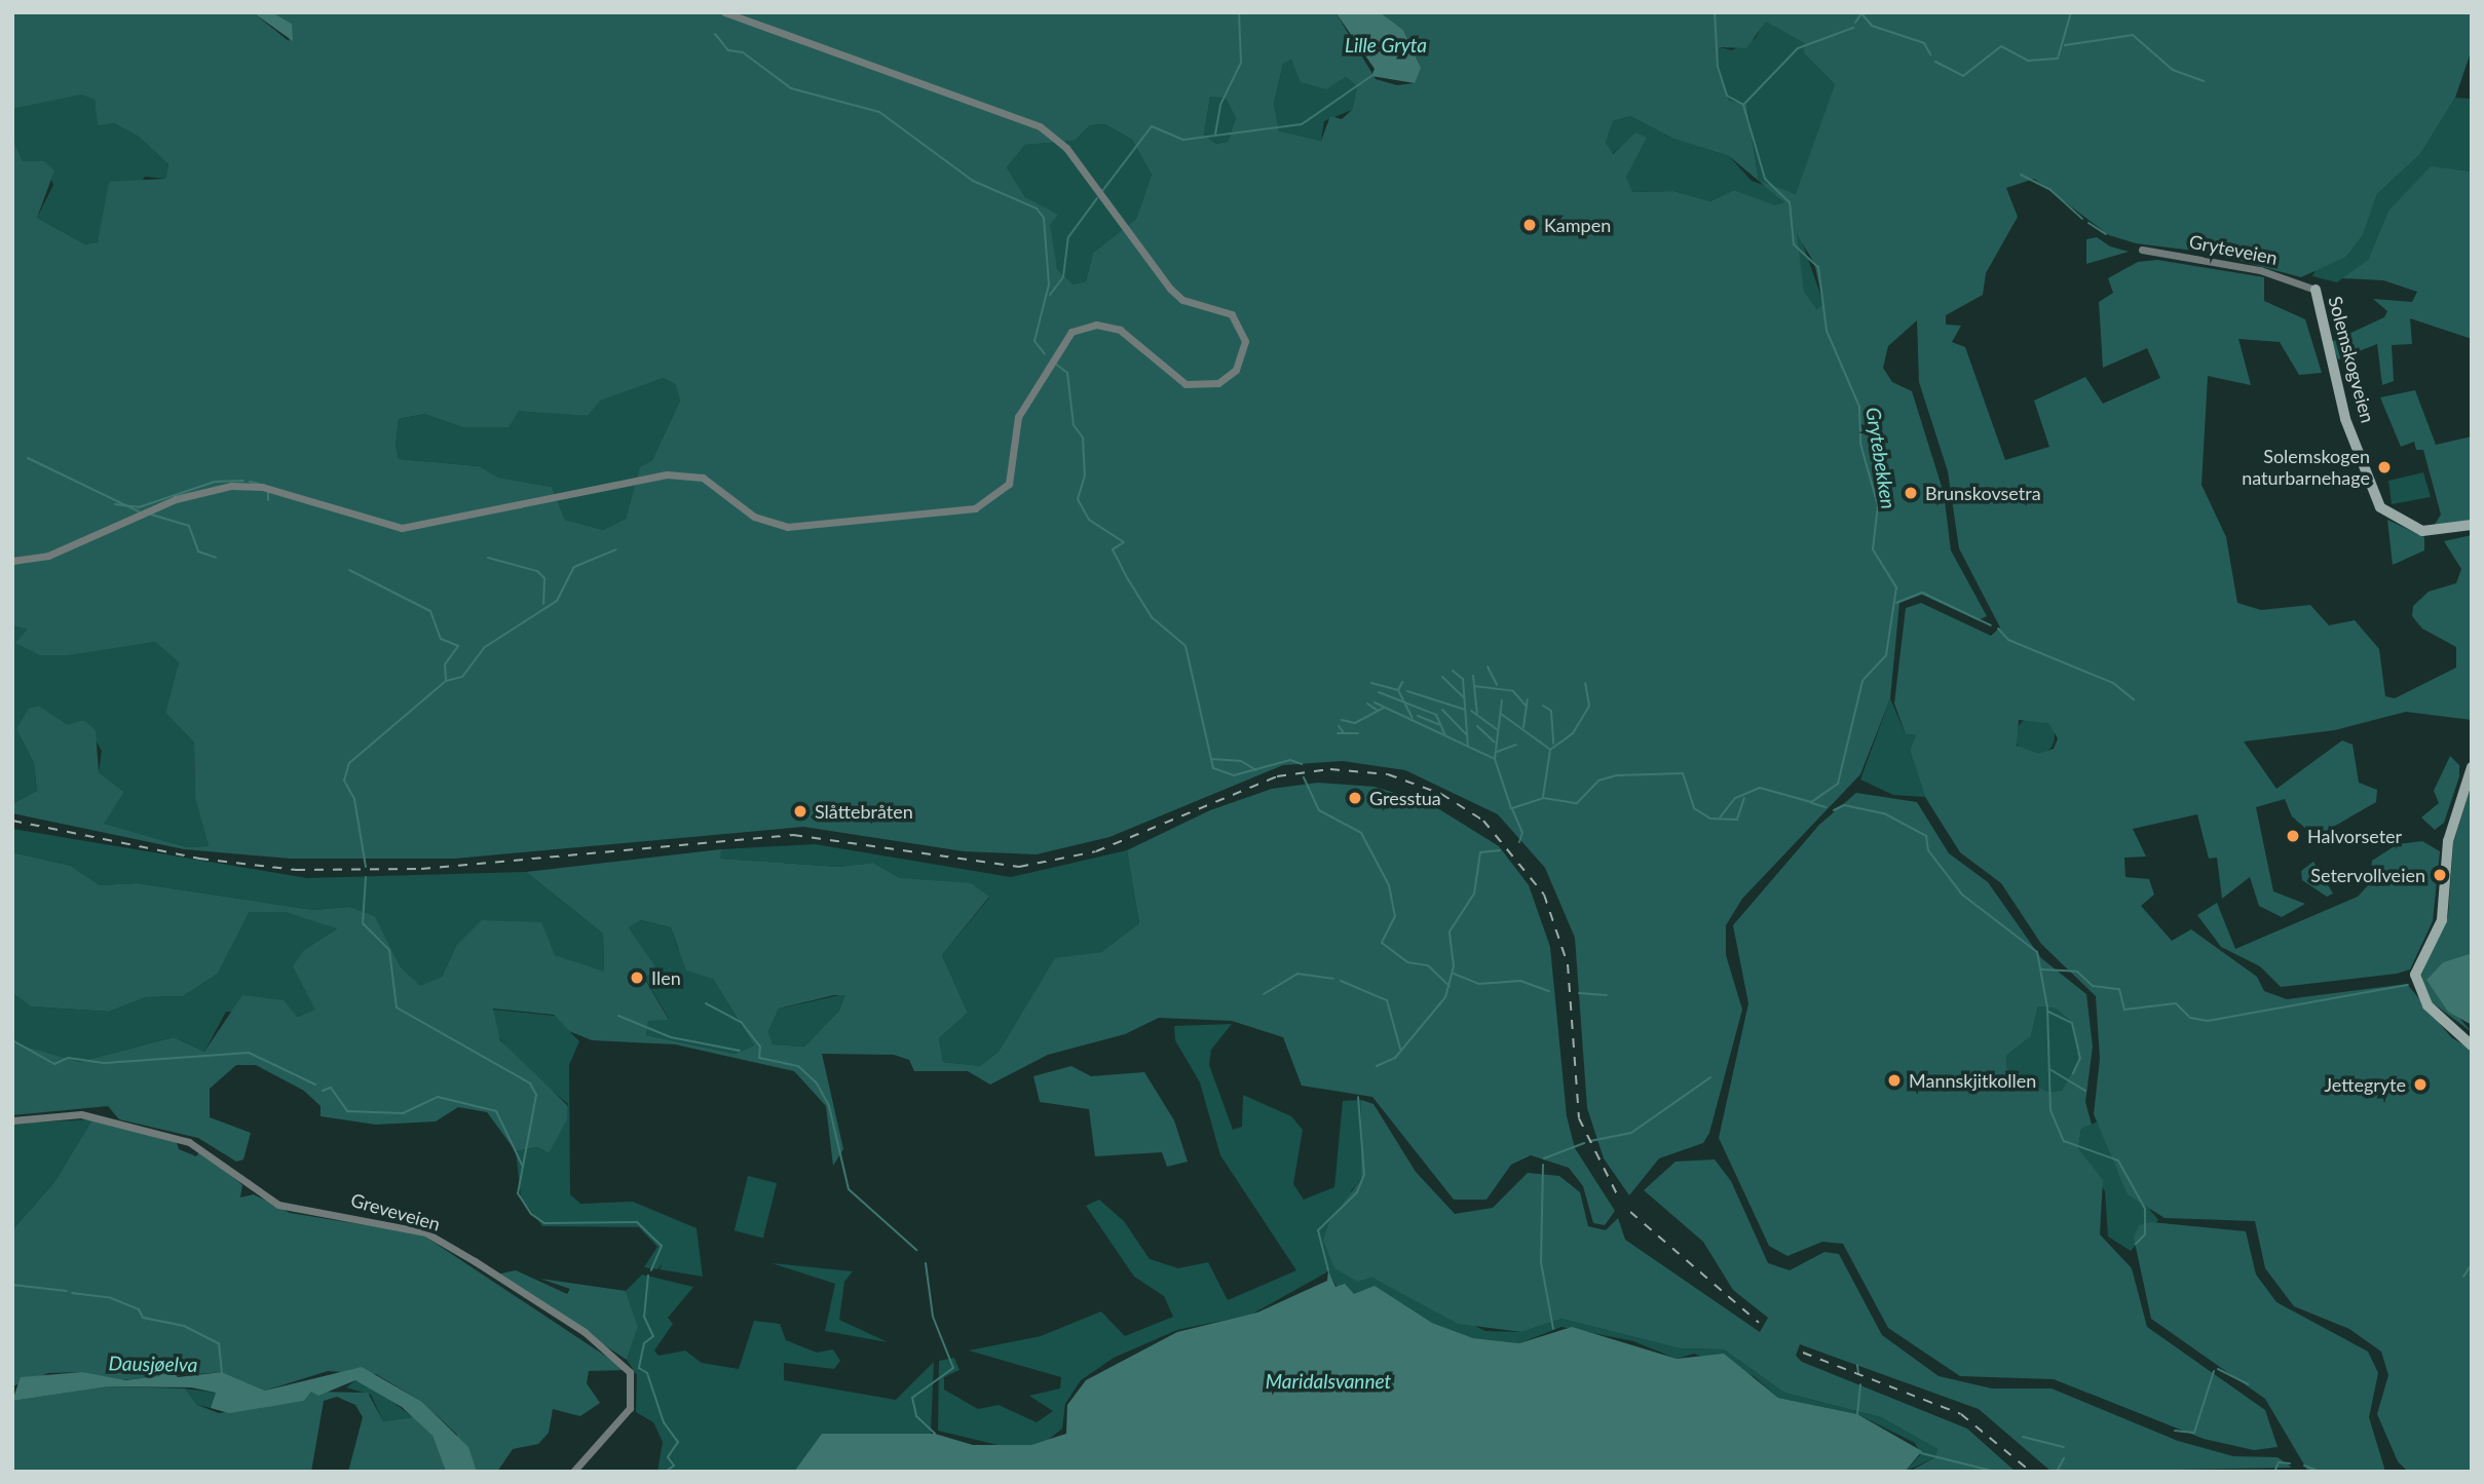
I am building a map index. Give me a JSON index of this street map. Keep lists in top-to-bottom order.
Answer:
{
  "streets": {
    "street": ["Gryteveien", "Solemskogveien", "Greveveien"]
  },
  "crossings": [
    ["Gryteveien", "Solemskogveien"]
  ],
  "water": [
    "Lille Gryta",
    "Grytebekken",
    "Dausjøelva",
    "Maridalsvannet"
  ],
  "places": [
    "Kampen",
    "Solemskogen naturbarnehage",
    "Brunskovsetra",
    "Gresstua",
    "Slåttebråten",
    "Halvorseter",
    "Setervollveien",
    "Ilen",
    "Mannskjitkollen",
    "Jettegryte"
  ]
}
